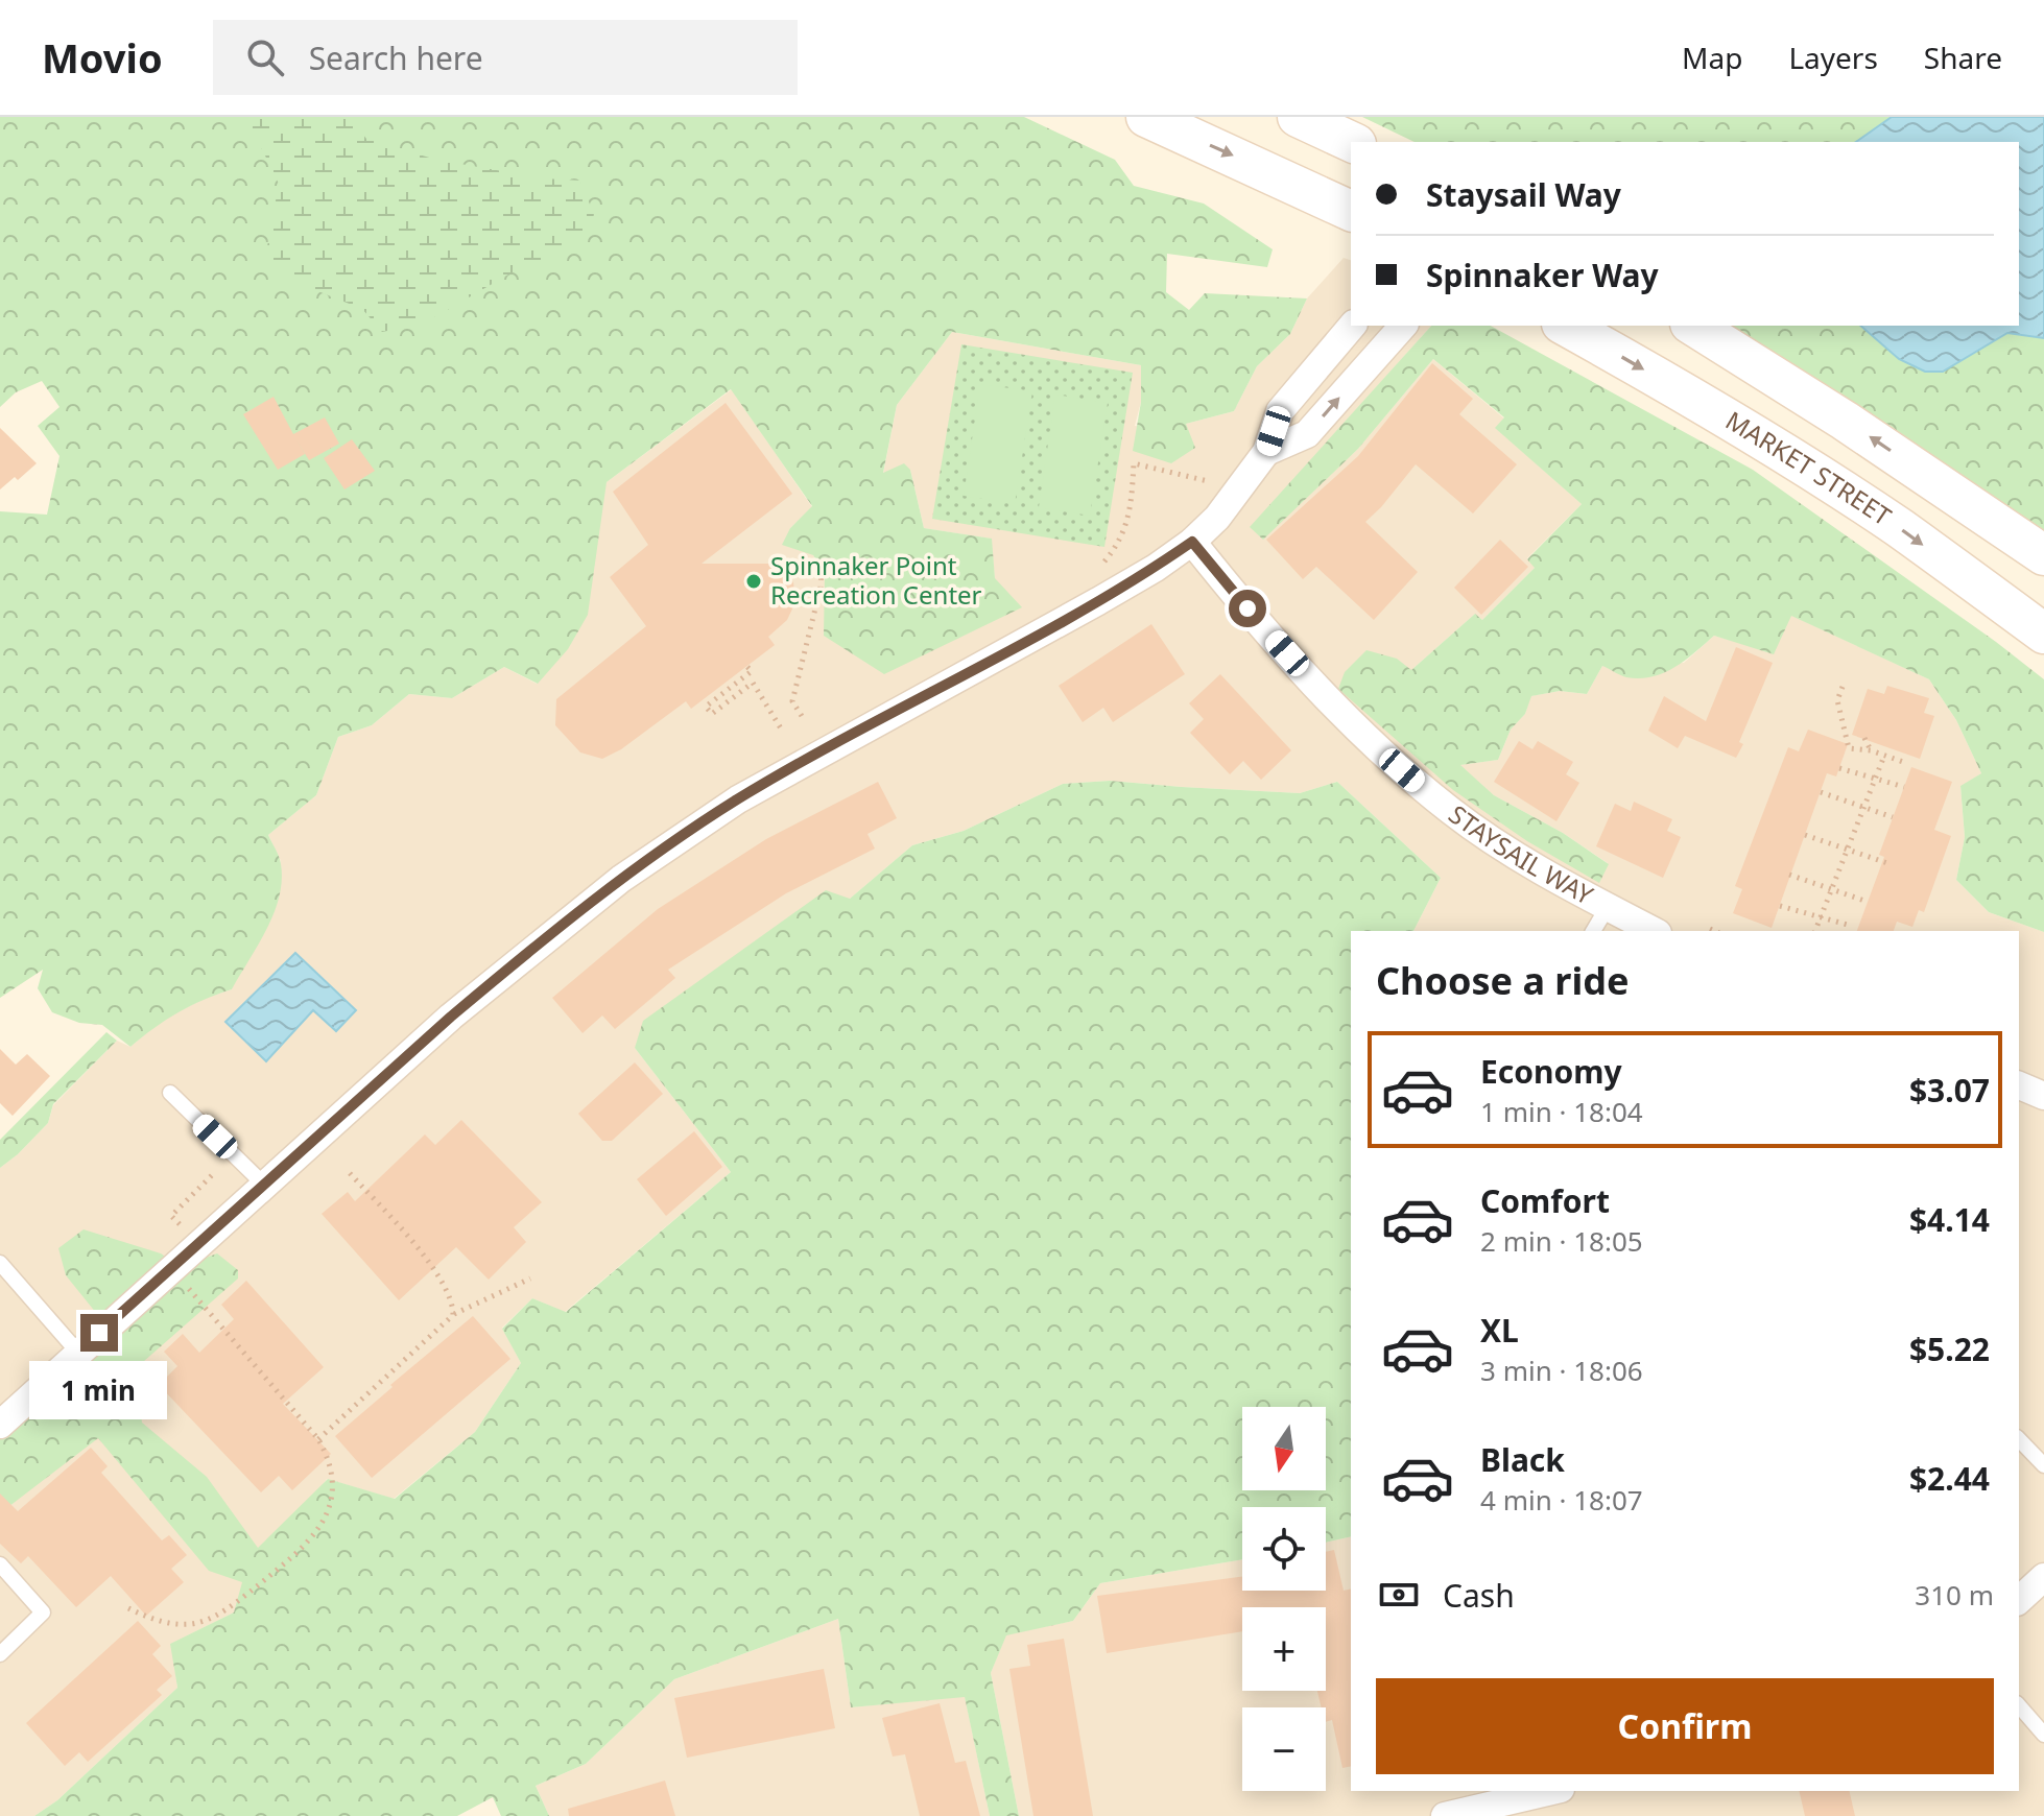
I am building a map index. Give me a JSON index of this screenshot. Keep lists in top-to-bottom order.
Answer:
{
  "streets": {
    "main road": ["MARKET STREET"],
    "street": ["STAYSAIL WAY"]
  },
  "places": ["Spinnaker Point Recreation Center"],
  "north": "bottom",
  "page": {
    "header": "Movio",
    "search": "Search here",
    "nav": ["Map", "Layers", "Share"],
    "banner": ["Staysail Way", "Spinnaker Way"],
    "heading": "Choose a ride",
    "list": [
      {
        "name": "Economy",
        "note": "1 min · 18:04",
        "value": "$3.07"
      },
      {
        "name": "Comfort",
        "note": "2 min · 18:05",
        "value": "$4.14"
      },
      {
        "name": "XL",
        "note": "3 min · 18:06",
        "value": "$5.22"
      },
      {
        "name": "Black",
        "note": "4 min · 18:07",
        "value": "$2.44"
      }
    ],
    "bubble": "1 min",
    "map_buttons": ["+", "−"],
    "pay": ["Cash", "310 m"],
    "buttons": "Confirm"
  }
}
